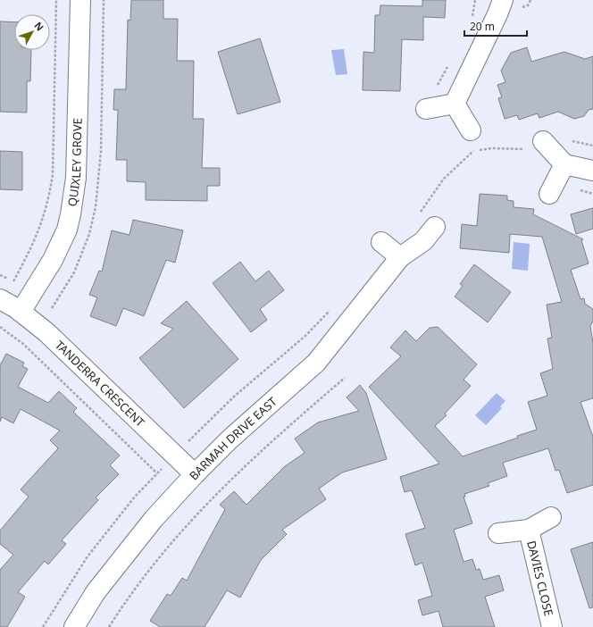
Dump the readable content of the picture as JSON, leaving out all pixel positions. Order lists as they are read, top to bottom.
{
  "streets": {
    "street": [
      "QUIXLEY GROVE",
      "TANDERRA CRESCENT",
      "BARMAH DRIVE EAST",
      "DAVIES CLOSE"
    ]
  },
  "crossings": [
    ["QUIXLEY GROVE", "TANDERRA CRESCENT"],
    ["TANDERRA CRESCENT", "BARMAH DRIVE EAST"]
  ],
  "scale_bar": "20 m",
  "north": "top right"
}
